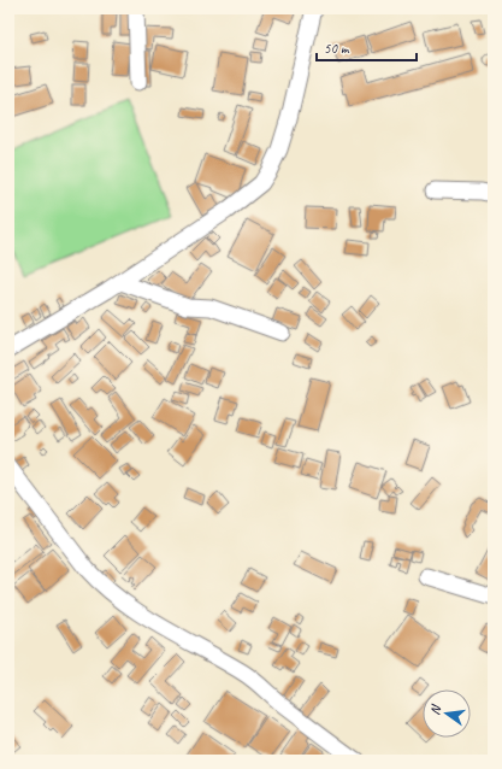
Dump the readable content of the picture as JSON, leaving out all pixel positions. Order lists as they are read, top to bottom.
{
  "scale_bar": "50 m",
  "north": "left"
}
